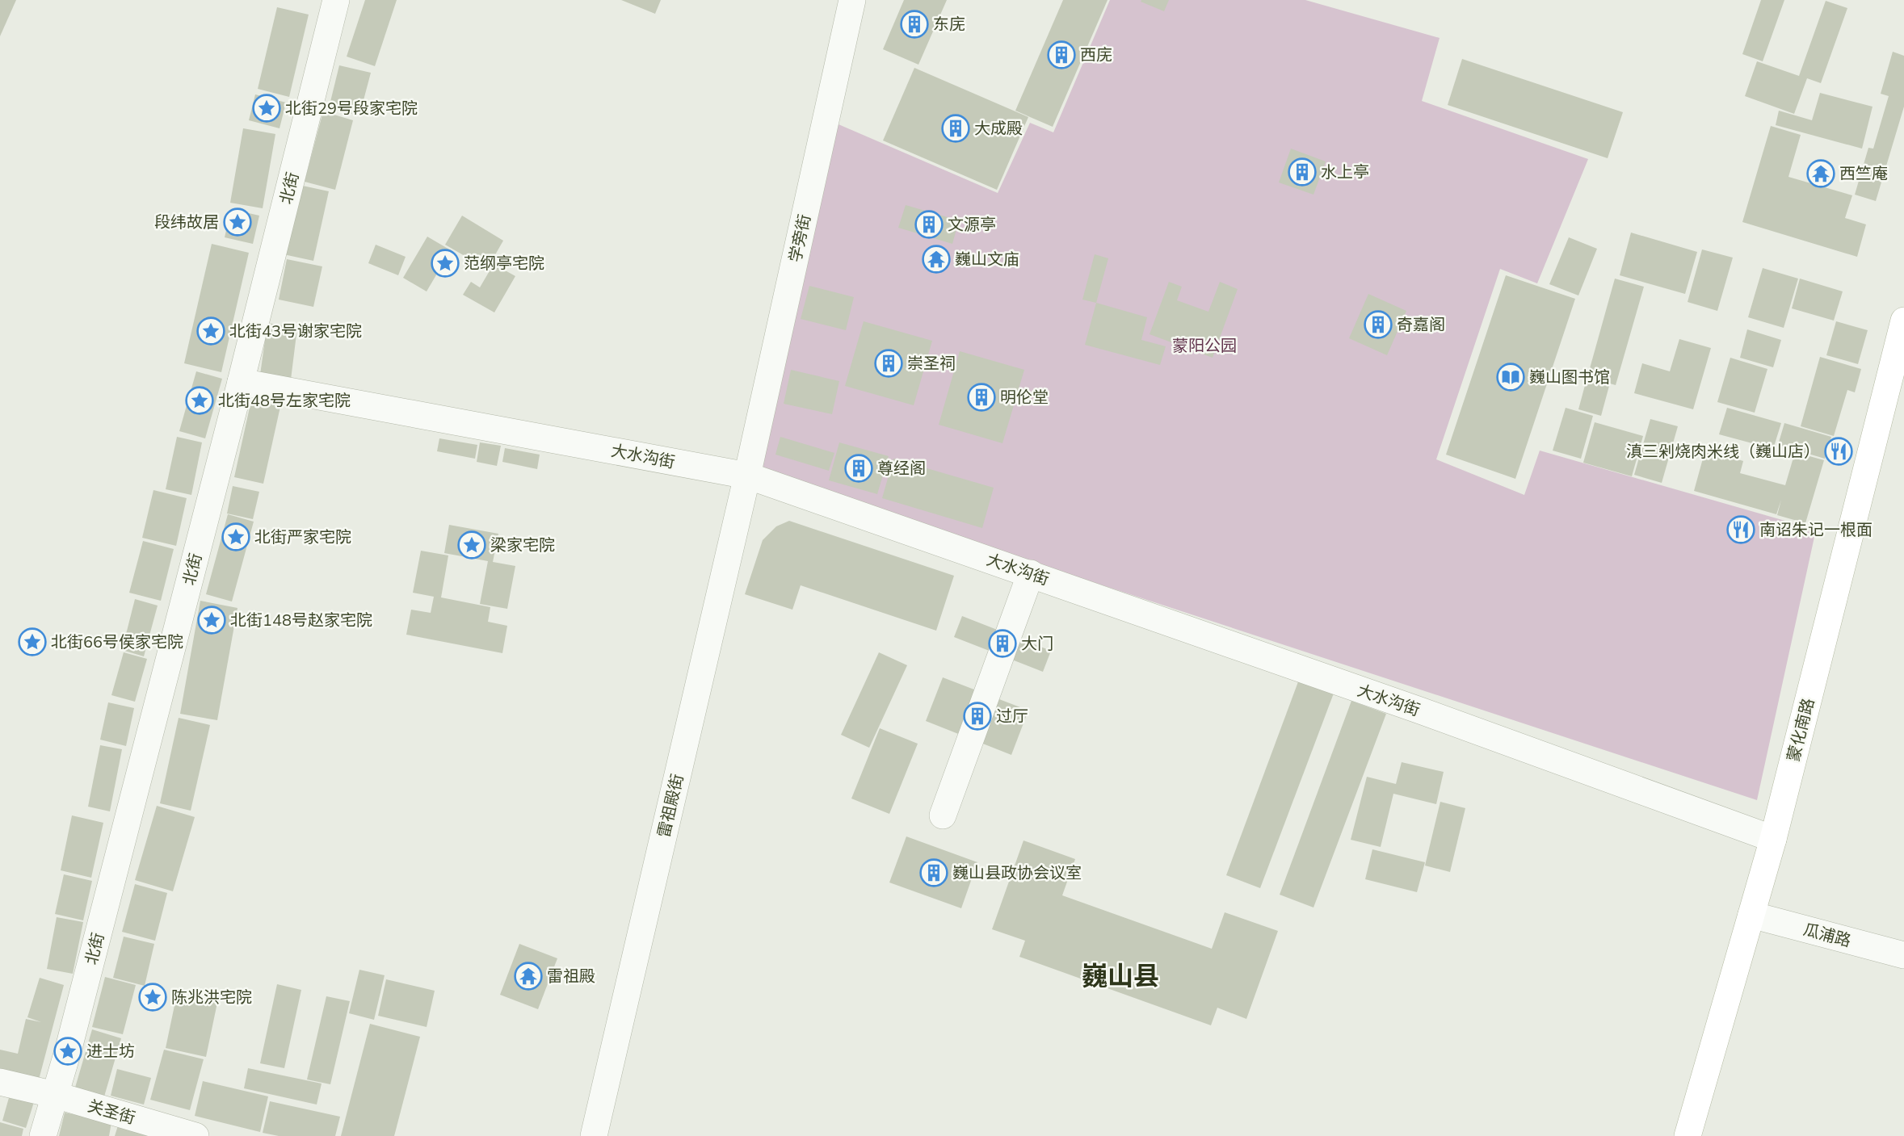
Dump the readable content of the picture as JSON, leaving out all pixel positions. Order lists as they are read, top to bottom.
{
  "streets": {
    "main road": ["蒙化南路"],
    "street": [
      "北街",
      "学旁街",
      "大水沟街",
      "雷祖殿街",
      "瓜浦路",
      "关圣街"
    ]
  },
  "crossings": [
    ["北街", "大水沟街"],
    ["北街", "关圣街"],
    ["学旁街", "大水沟街"],
    ["学旁街", "雷祖殿街"],
    ["大水沟街", "蒙化南路"],
    ["大水沟街", "雷祖殿街"],
    ["蒙化南路", "瓜浦路"]
  ],
  "districts": ["巍山县"],
  "parks": ["蒙阳公园"],
  "places": {
    "building": [
      "东庑",
      "西庑",
      "大成殿",
      "水上亭",
      "文源亭",
      "奇嘉阁",
      "崇圣祠",
      "明伦堂",
      "尊经阁",
      "大门",
      "过厅",
      "巍山县政协会议室"
    ],
    "place": [
      "北街29号段家宅院",
      "段纬故居",
      "范纲亭宅院",
      "北街43号谢家宅院",
      "北街48号左家宅院",
      "北街严家宅院",
      "梁家宅院",
      "北街148号赵家宅院",
      "北街66号侯家宅院",
      "陈兆洪宅院",
      "进士坊"
    ],
    "temple": ["西竺庵", "巍山文庙", "雷祖殿"],
    "library": ["巍山图书馆"],
    "restaurant": ["滇三剁烧肉米线（巍山店）", "南诏朱记一根面"]
  }
}
